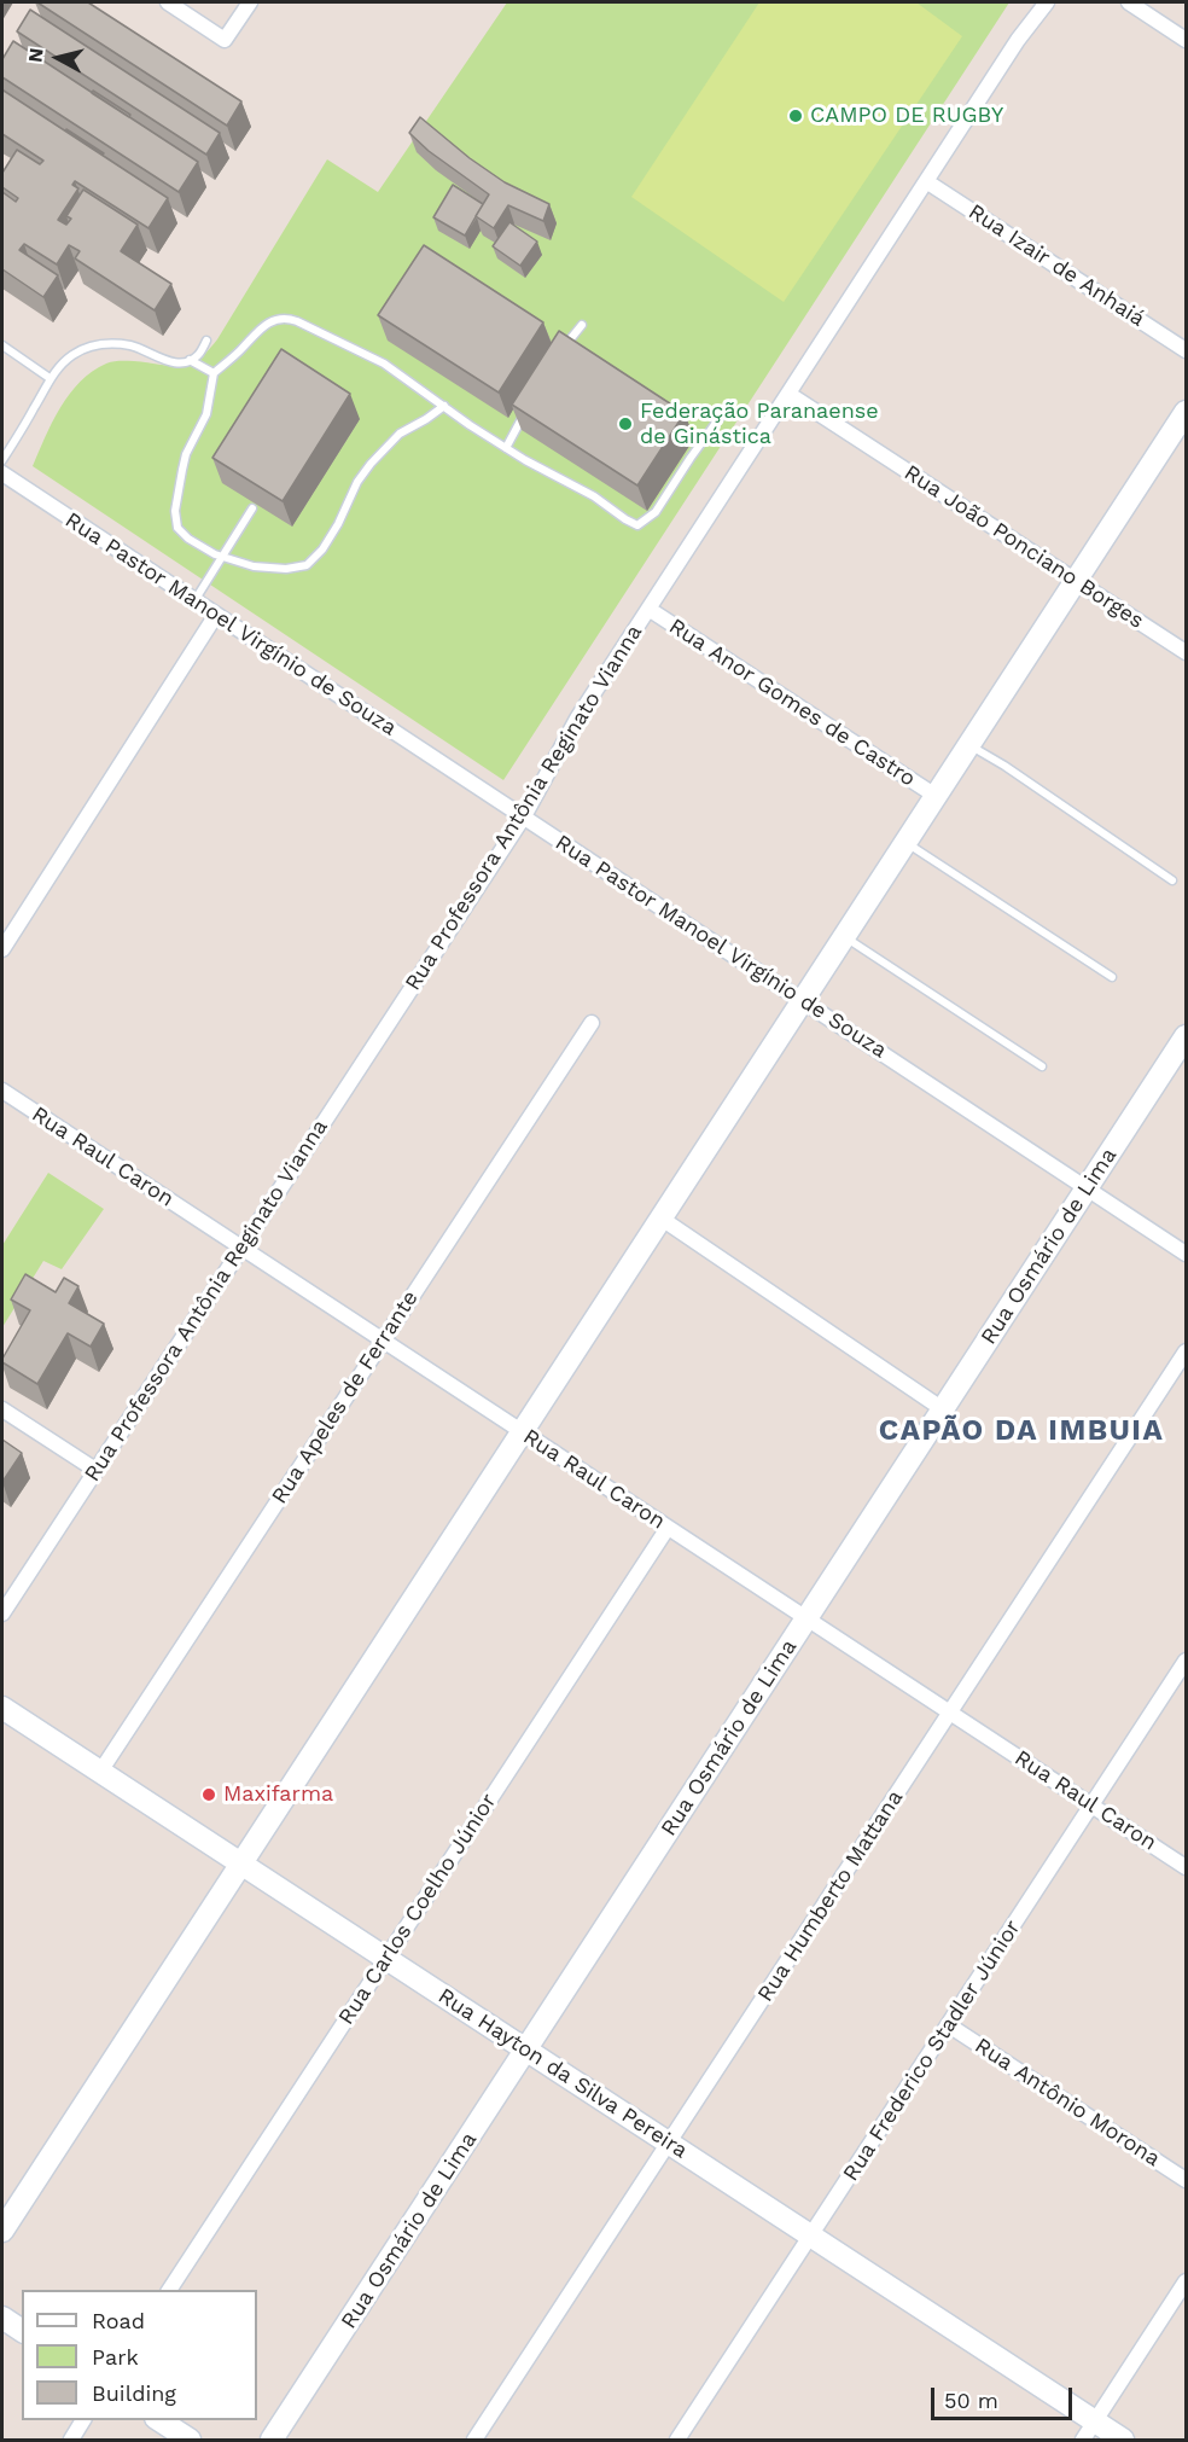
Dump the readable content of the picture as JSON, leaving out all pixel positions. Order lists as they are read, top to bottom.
{
  "streets": {
    "street": [
      "Rua Izair de Anhaiá",
      "Rua João Ponciano Borges",
      "Rua Pastor Manoel Virgínio de Souza",
      "Rua Anor Gomes de Castro",
      "Rua Professora Antônia Reginato Vianna",
      "Rua Raul Caron",
      "Rua Osmário de Lima",
      "Rua Apeles de Ferrante",
      "Rua Humberto Mattana",
      "Rua Carlos Coelho Júnior",
      "Rua Frederico Stadler Júnior",
      "Rua Hayton da Silva Pereira",
      "Rua Antônio Morona"
    ]
  },
  "crossings": [
    ["Rua Izair de Anhaiá", "Rua Professora Antônia Reginato Vianna"],
    ["Rua João Ponciano Borges", "Rua Professora Antônia Reginato Vianna"],
    ["Rua Pastor Manoel Virgínio de Souza", "Rua Professora Antônia Reginato Vianna"],
    ["Rua Pastor Manoel Virgínio de Souza", "Rua Osmário de Lima"],
    ["Rua Anor Gomes de Castro", "Rua Professora Antônia Reginato Vianna"],
    ["Rua Professora Antônia Reginato Vianna", "Rua Raul Caron"],
    ["Rua Raul Caron", "Rua Osmário de Lima"],
    ["Rua Raul Caron", "Rua Apeles de Ferrante"],
    ["Rua Raul Caron", "Rua Humberto Mattana"],
    ["Rua Raul Caron", "Rua Carlos Coelho Júnior"],
    ["Rua Raul Caron", "Rua Frederico Stadler Júnior"],
    ["Rua Osmário de Lima", "Rua Hayton da Silva Pereira"],
    ["Rua Apeles de Ferrante", "Rua Hayton da Silva Pereira"],
    ["Rua Humberto Mattana", "Rua Hayton da Silva Pereira"],
    ["Rua Carlos Coelho Júnior", "Rua Hayton da Silva Pereira"],
    ["Rua Frederico Stadler Júnior", "Rua Hayton da Silva Pereira"],
    ["Rua Frederico Stadler Júnior", "Rua Antônio Morona"]
  ],
  "districts": ["CAPÃO DA IMBUIA"],
  "places": ["CAMPO DE RUGBY", "Federação Paranaense de Ginástica", "Maxifarma"],
  "legend": ["Road", "Park", "Building"],
  "scale_bar": "50 m",
  "north": "left"
}
